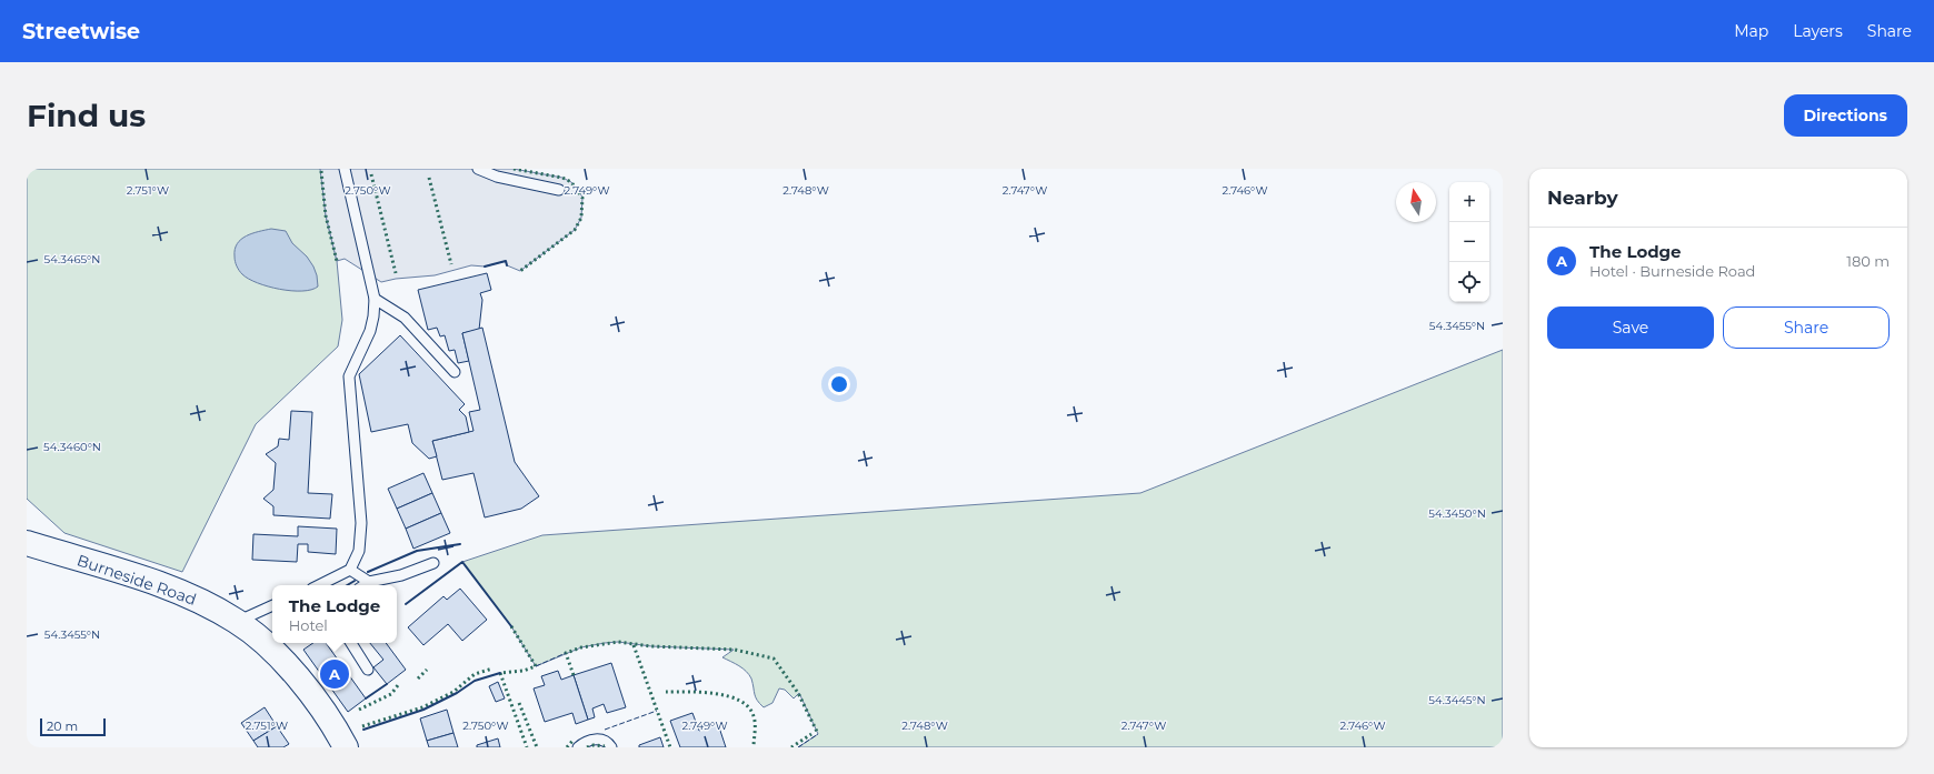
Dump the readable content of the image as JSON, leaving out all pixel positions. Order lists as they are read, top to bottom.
{
  "streets": {
    "street": ["Burneside Road"]
  },
  "scale_bar": "20 m",
  "north": "top",
  "page": {
    "header": "Streetwise",
    "nav": ["Map", "Layers", "Share"],
    "buttons": [
      "Directions",
      ["Save", "Share"]
    ],
    "title": "Find us",
    "heading": "Nearby",
    "map_buttons": ["+", "−"],
    "list": [
      {
        "mark": "A",
        "name": "The Lodge",
        "note": "Hotel · Burneside Road",
        "value": "180 m"
      }
    ],
    "popup": ["The Lodge", "Hotel"],
    "pins": "A",
    "scale": "20 m"
  },
  "coordinates": [
    "2.751°W",
    "2.750°W",
    "2.749°W",
    "2.748°W",
    "2.747°W",
    "2.746°W",
    "54.3465°N",
    "54.3455°N",
    "54.3460°N",
    "54.3450°N",
    "54.3445°N"
  ]
}
